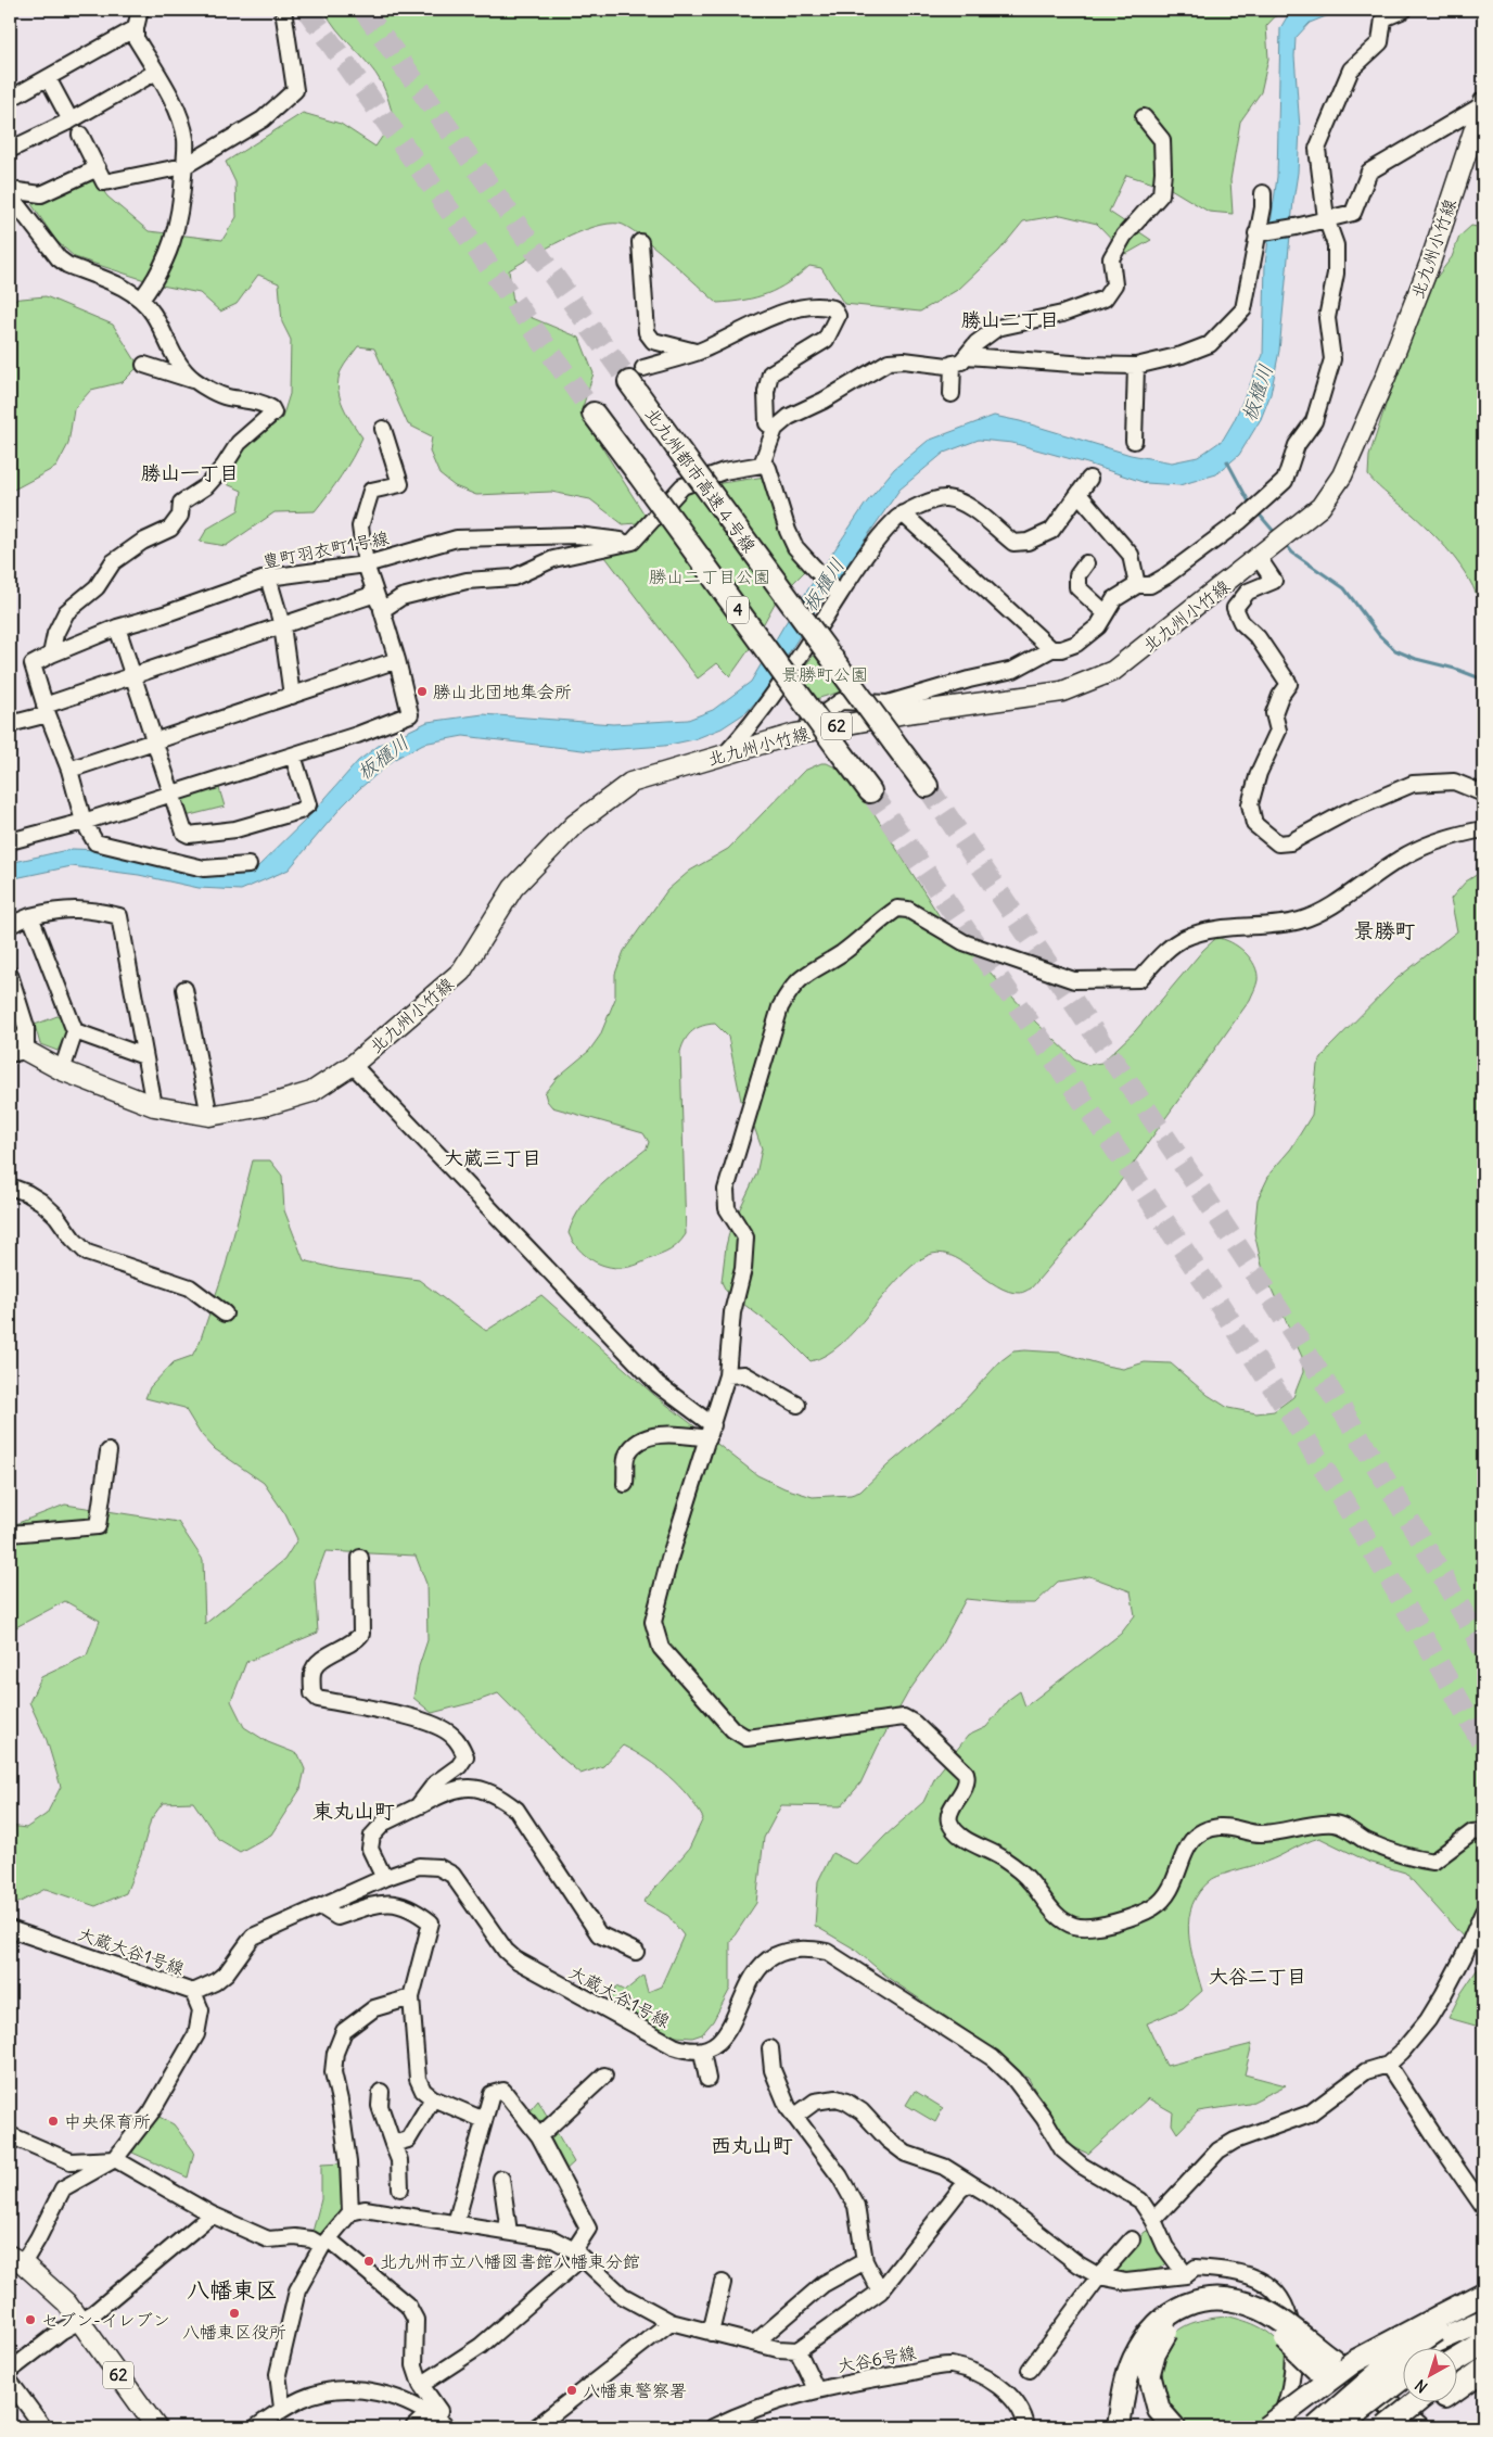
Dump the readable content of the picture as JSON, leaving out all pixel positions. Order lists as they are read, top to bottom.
{
  "streets": {
    "highway": ["北九州都市高速４号線", "4"],
    "main road": ["北九州小竹線", "62"],
    "street": ["豊町羽衣町1号線", "大蔵大谷1号線", "大谷6号線"]
  },
  "districts": [
    "勝山二丁目",
    "勝山一丁目",
    "景勝町",
    "大蔵三丁目",
    "東丸山町",
    "大谷二丁目",
    "西丸山町",
    "八幡東区"
  ],
  "water": ["板櫃川"],
  "parks": ["勝山二丁目公園", "景勝町公園"],
  "places": [
    "勝山北団地集会所",
    "中央保育所",
    "北九州市立八幡図書館八幡東分館",
    "八幡東区役所",
    "セブン-イレブン",
    "八幡東警察署"
  ],
  "north": "bottom left"
}
